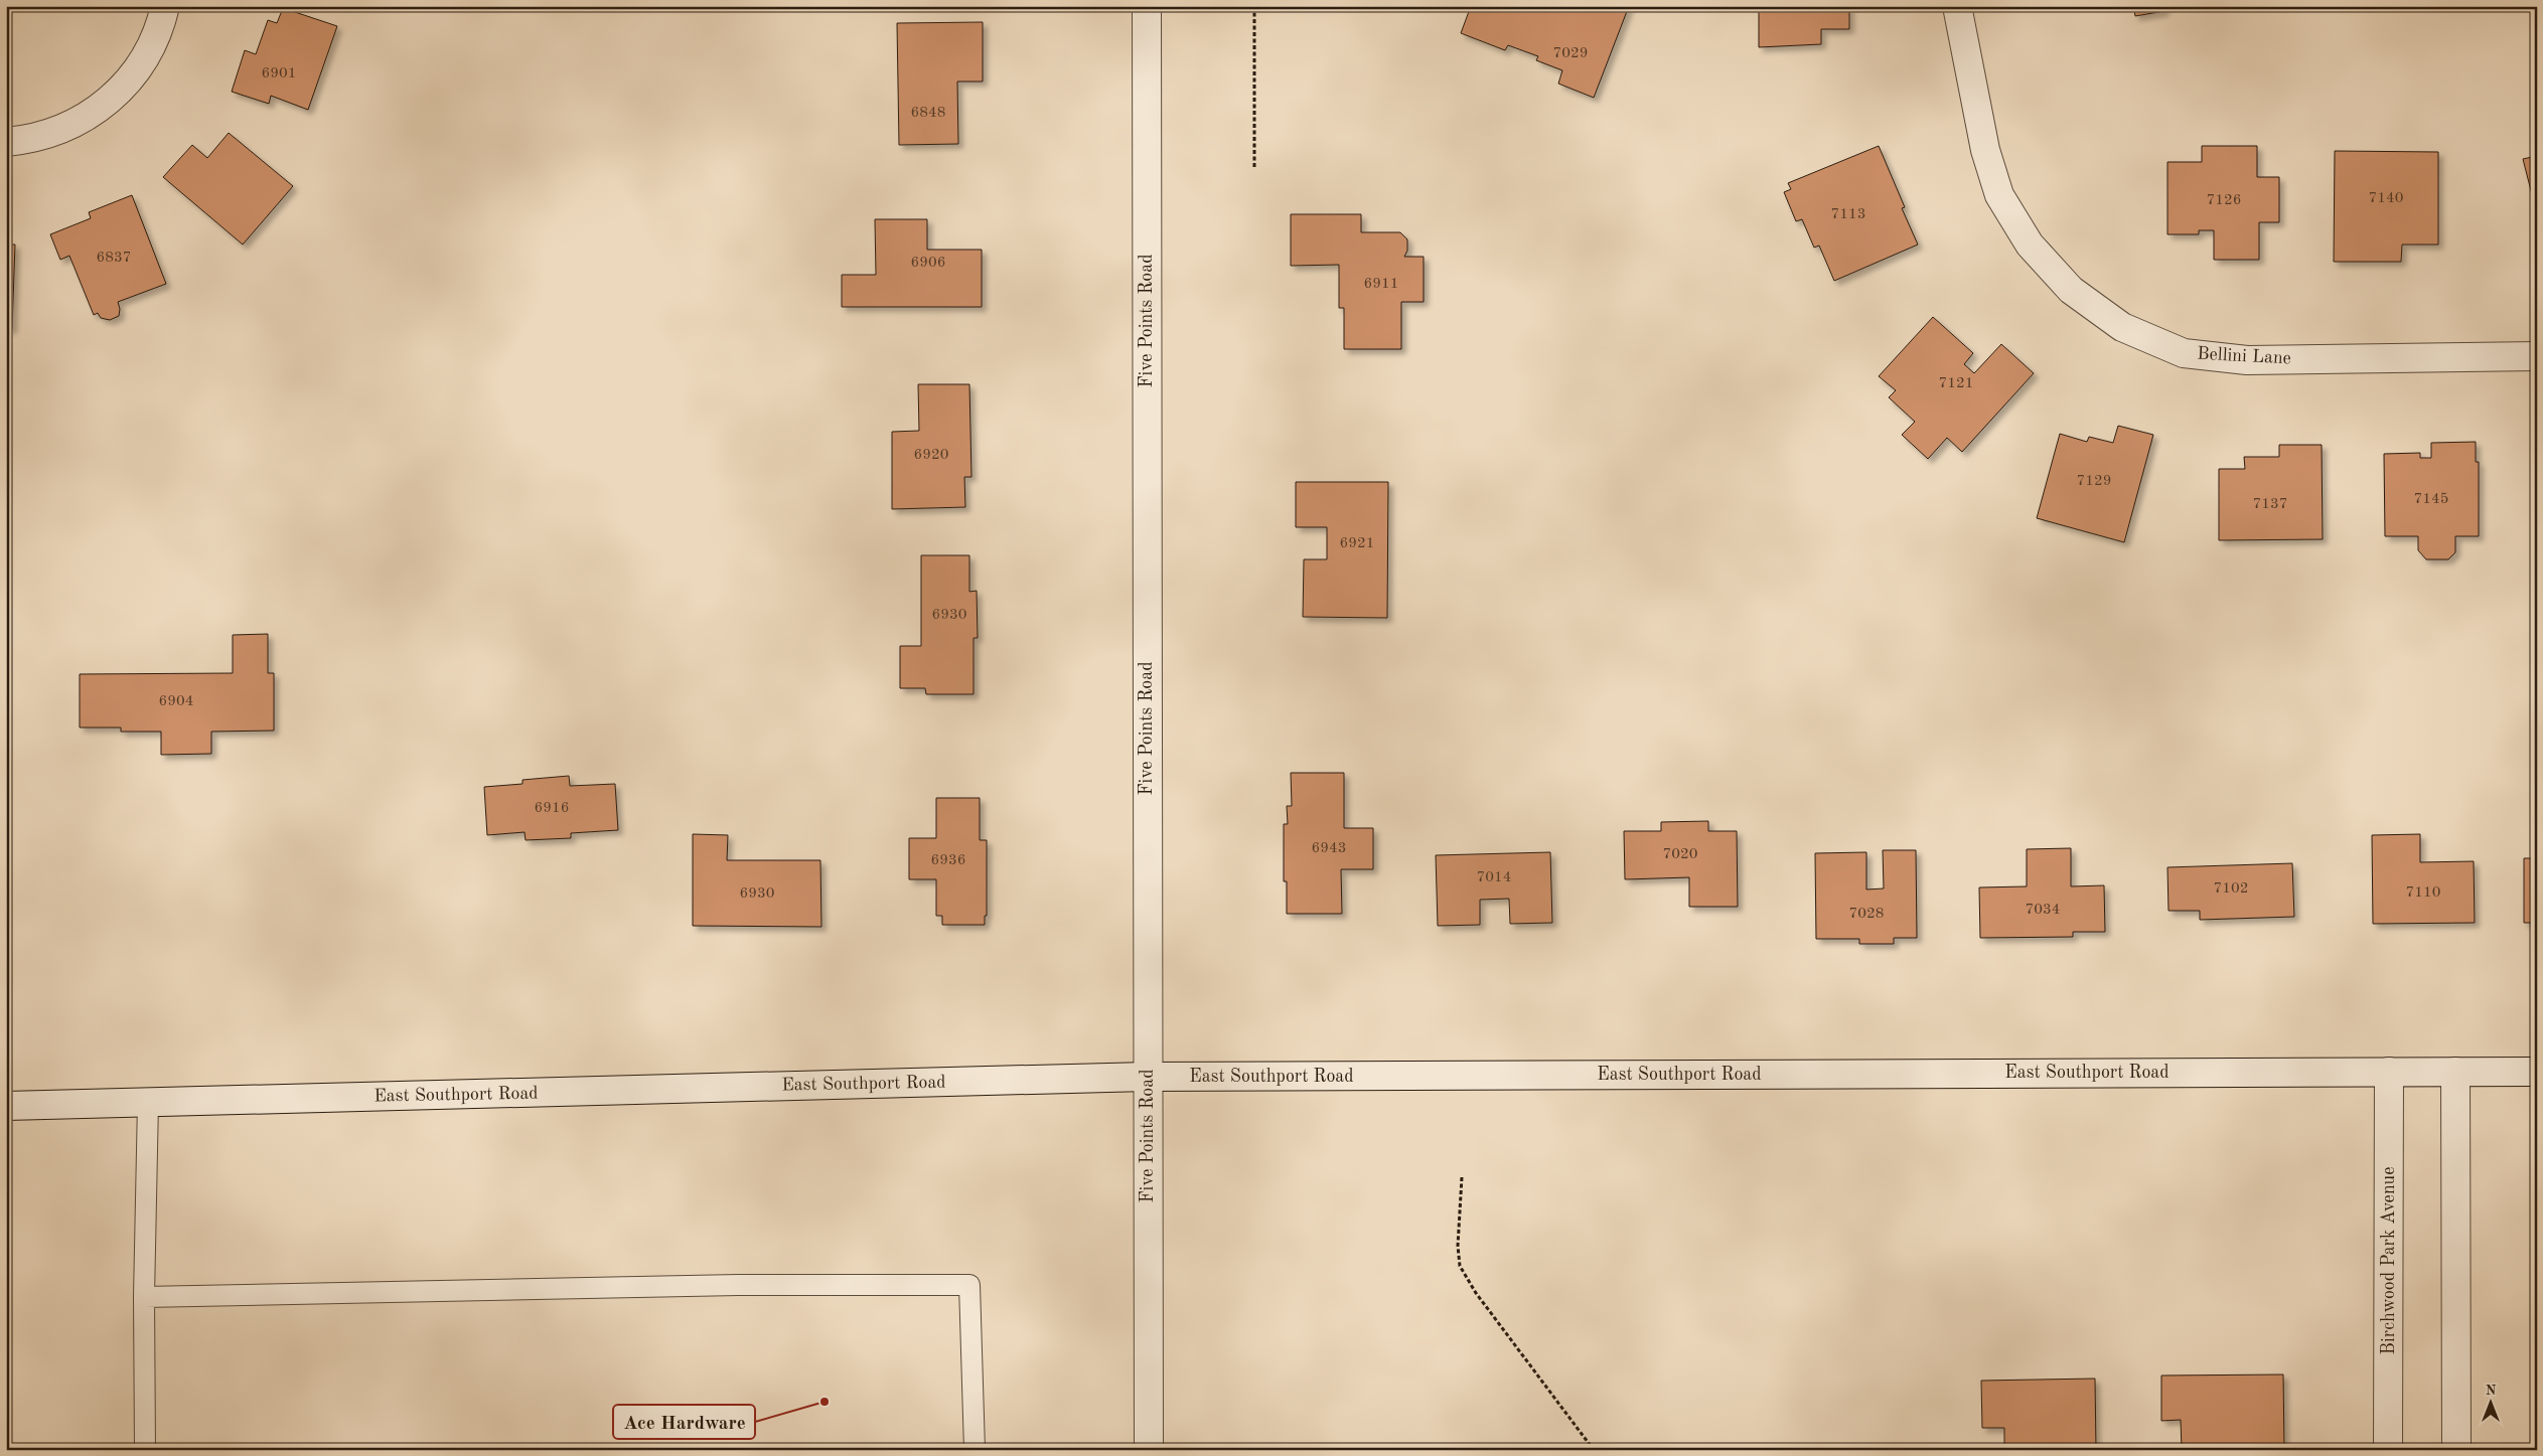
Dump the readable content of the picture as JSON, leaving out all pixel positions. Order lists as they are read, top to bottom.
{
  "streets": {
    "street": [
      "Five Points Road",
      "Bellini Lane",
      "East Southport Road",
      "Birchwood Park Avenue"
    ]
  },
  "crossings": [
    ["Five Points Road", "East Southport Road"],
    ["East Southport Road", "Birchwood Park Avenue"]
  ],
  "places": ["Ace Hardware"],
  "house_numbers": [
    "7029",
    "6901",
    "6848",
    "7140",
    "7126",
    "7113",
    "6837",
    "6906",
    "6911",
    "7121",
    "6920",
    "7129",
    "7145",
    "7137",
    "6921",
    "6930",
    "6904",
    "6916",
    "6943",
    "7020",
    "6936",
    "7014",
    "7102",
    "7110",
    "6930",
    "7034",
    "7028"
  ],
  "north": "top"
}
